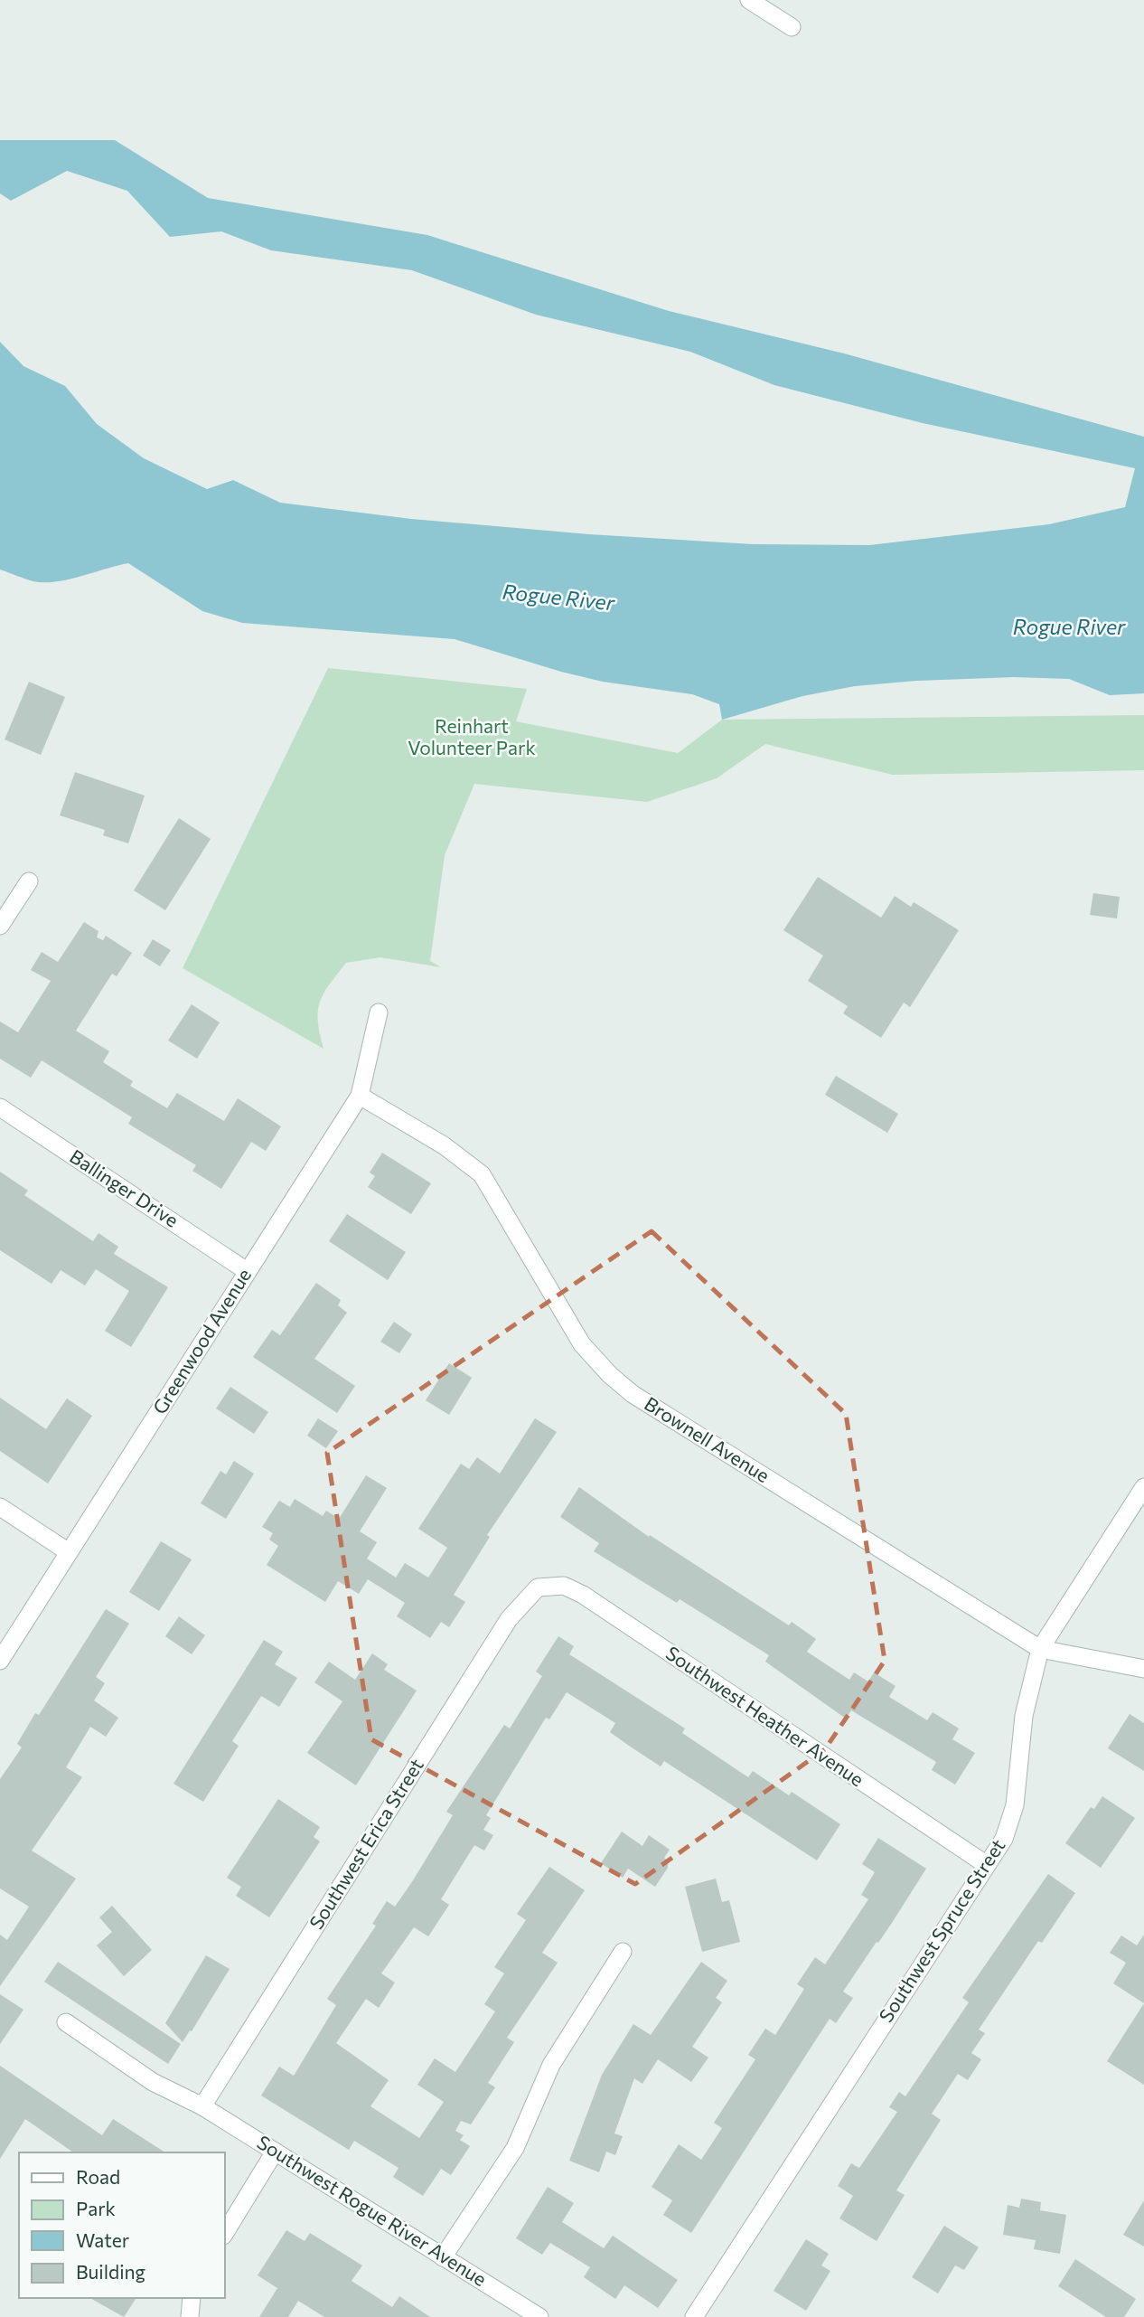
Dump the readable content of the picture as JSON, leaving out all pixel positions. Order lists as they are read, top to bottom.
{
  "streets": {
    "street": [
      "Ballinger Drive",
      "Greenwood Avenue",
      "Brownell Avenue",
      "Southwest Heather Avenue",
      "Southwest Erica Street",
      "Southwest Spruce Street",
      "Southwest Rogue River Avenue"
    ]
  },
  "crossings": [
    ["Ballinger Drive", "Greenwood Avenue"],
    ["Greenwood Avenue", "Brownell Avenue"],
    ["Brownell Avenue", "Southwest Spruce Street"],
    ["Southwest Heather Avenue", "Southwest Erica Street"],
    ["Southwest Heather Avenue", "Southwest Spruce Street"],
    ["Southwest Erica Street", "Southwest Rogue River Avenue"]
  ],
  "water": ["Rogue River"],
  "parks": ["Reinhart Volunteer Park"],
  "legend": [
    "Road",
    "Park",
    "Water",
    "Building"
  ]
}
